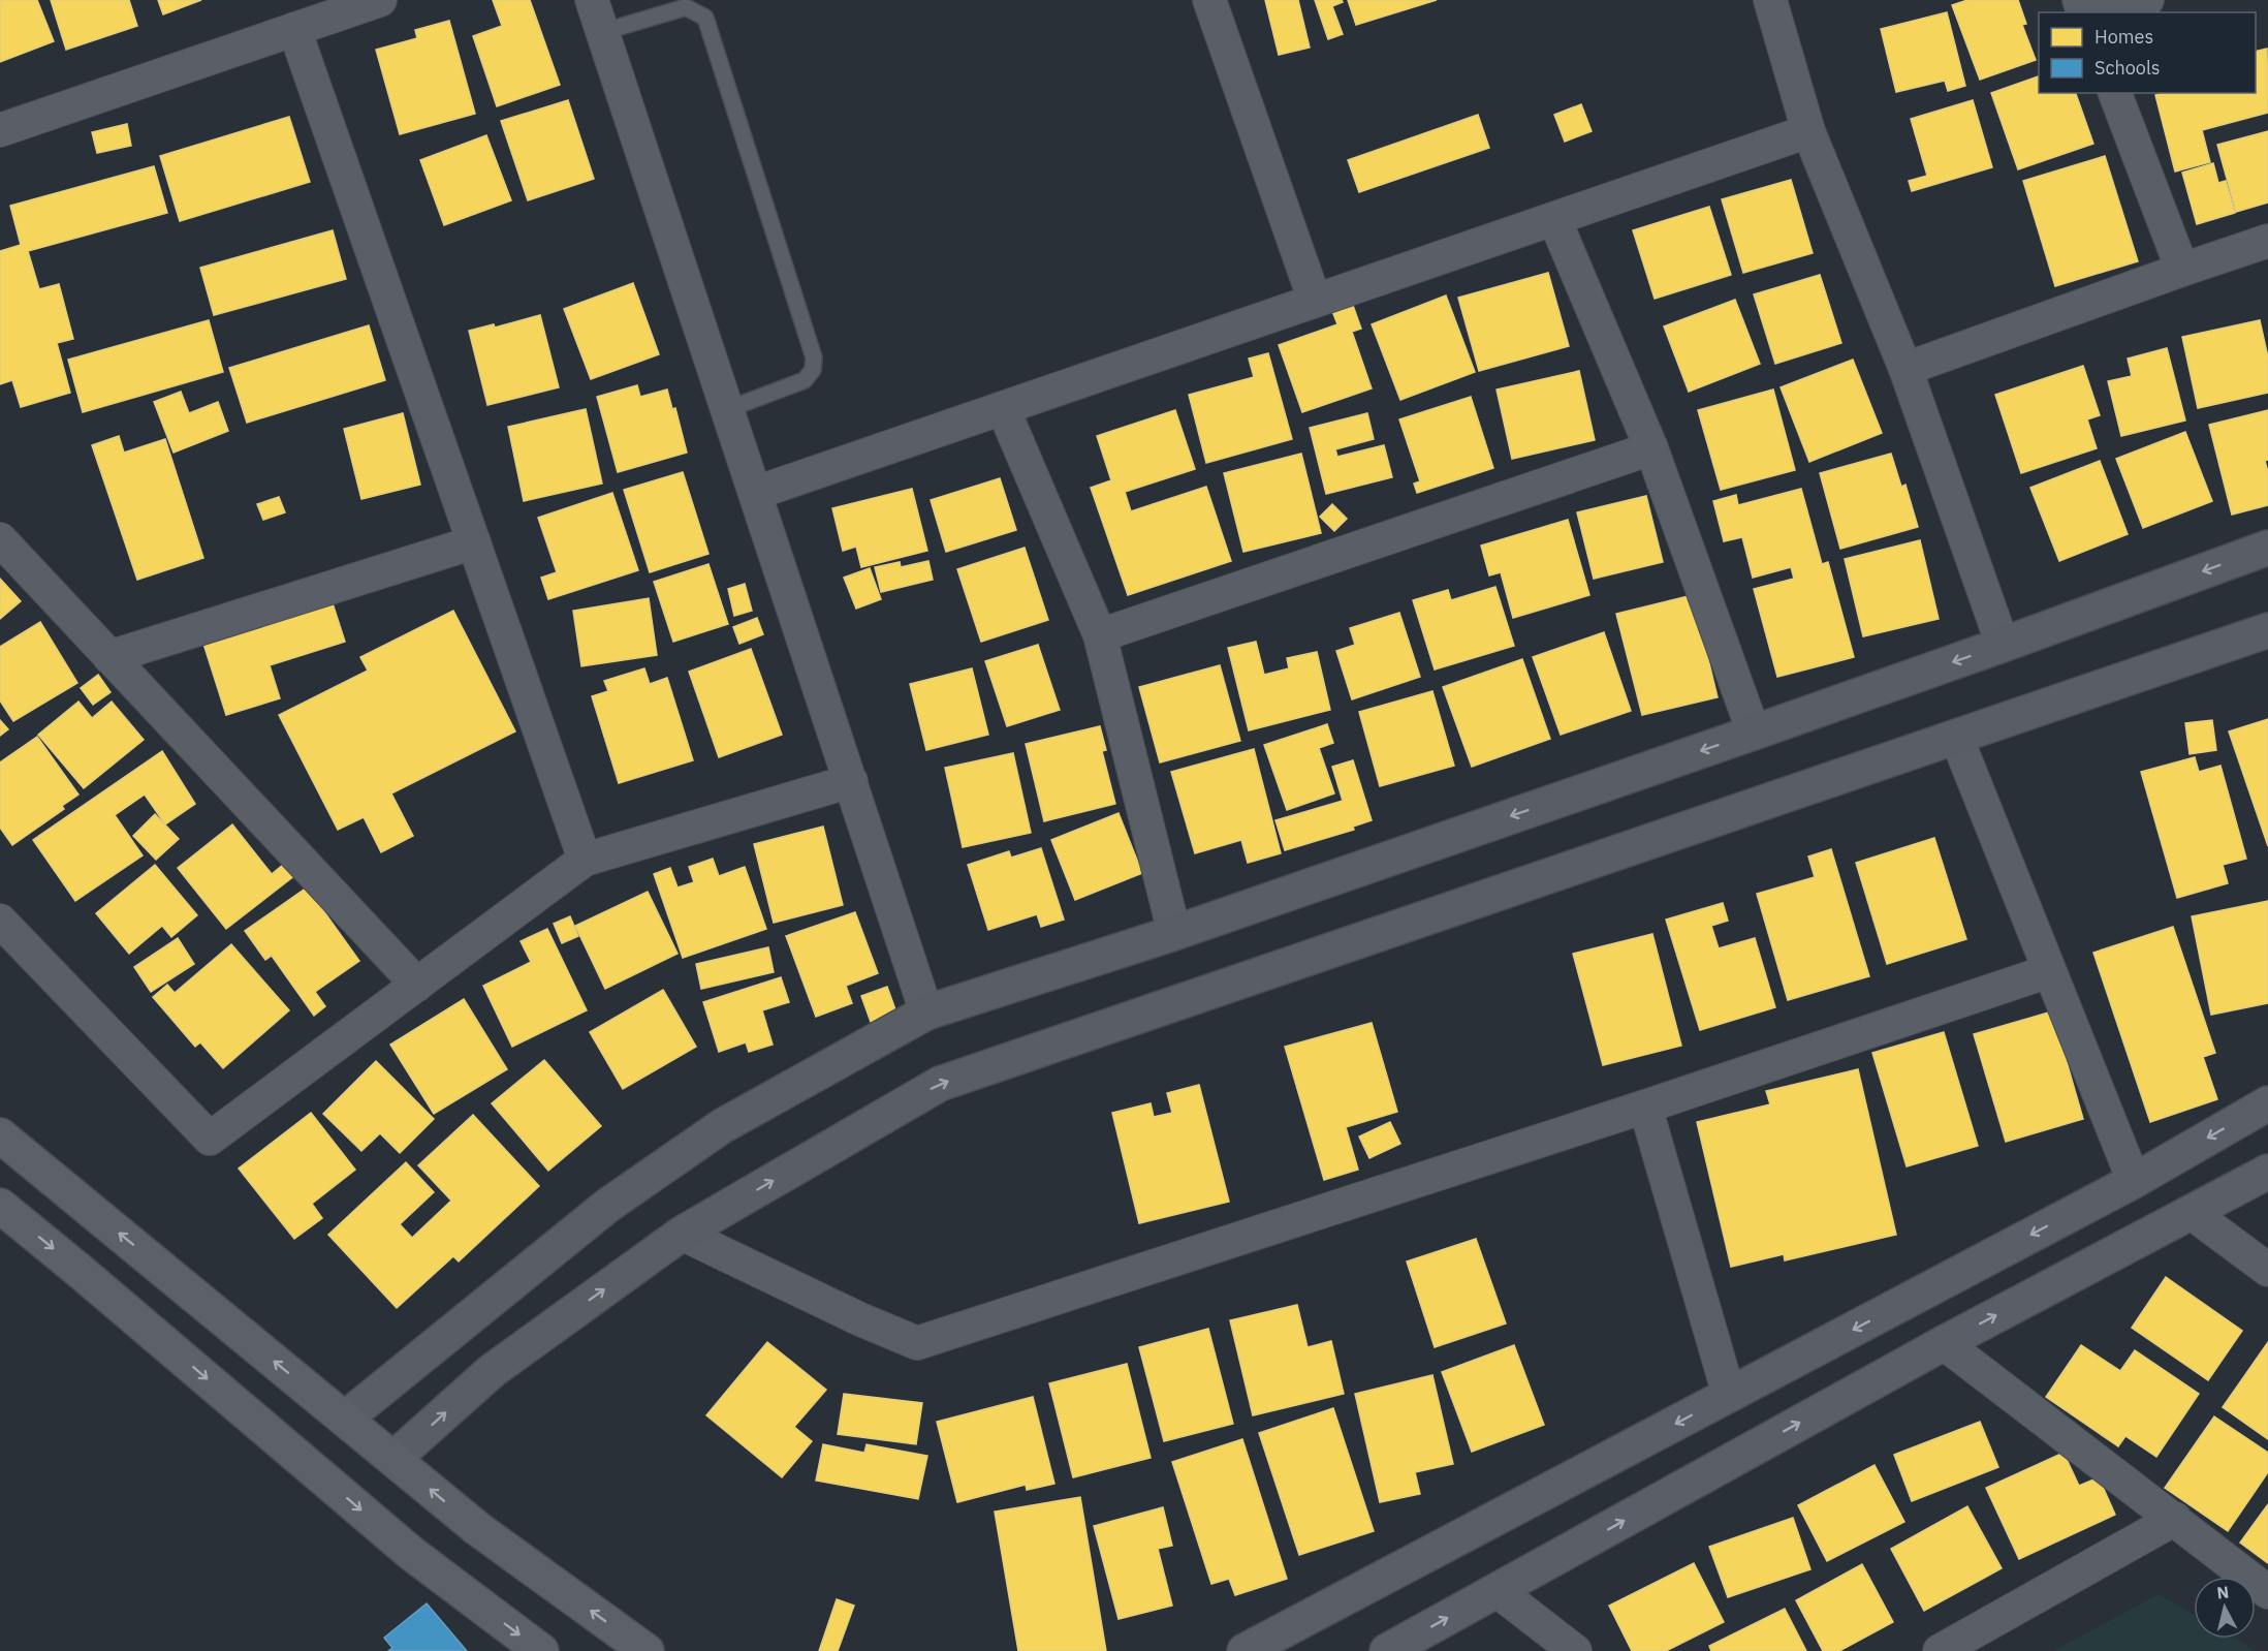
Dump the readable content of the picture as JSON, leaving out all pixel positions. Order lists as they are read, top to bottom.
{
  "legend": ["Homes", "Schools"],
  "north": "top"
}
